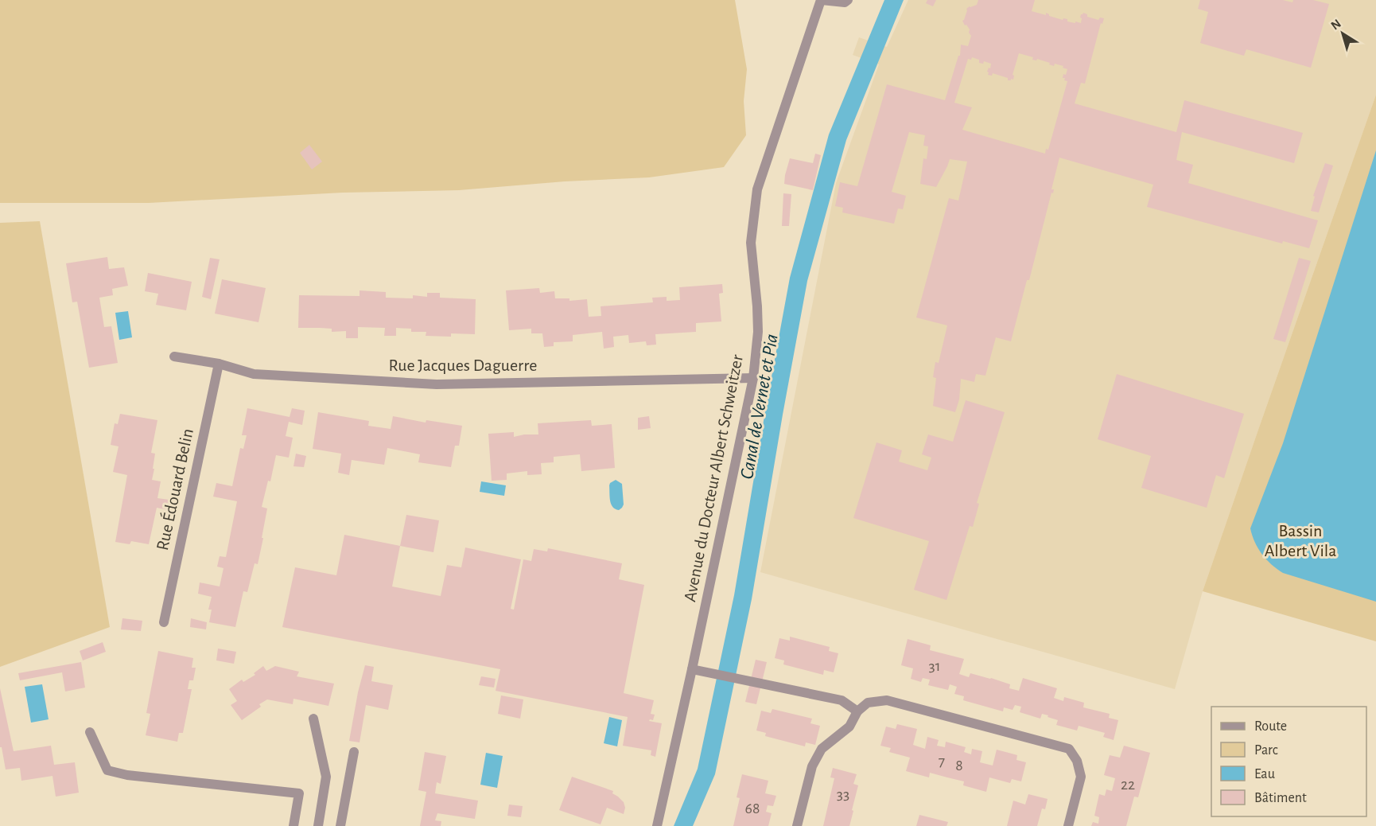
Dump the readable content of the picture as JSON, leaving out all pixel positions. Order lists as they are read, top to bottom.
{
  "streets": {
    "street": ["Rue Jacques Daguerre", "Avenue du Docteur Albert Schweitzer", "Rue Édouard Belin"]
  },
  "crossings": [
    ["Rue Jacques Daguerre", "Avenue du Docteur Albert Schweitzer"],
    ["Rue Jacques Daguerre", "Rue Édouard Belin"]
  ],
  "water": ["Canal de Vernet et Pia"],
  "parks": ["Bassin Albert Vila"],
  "house_numbers": [
    "31",
    "7",
    "8",
    "22",
    "33",
    "68"
  ],
  "legend": [
    "Route",
    "Parc",
    "Eau",
    "Bâtiment"
  ],
  "north": "top left"
}
